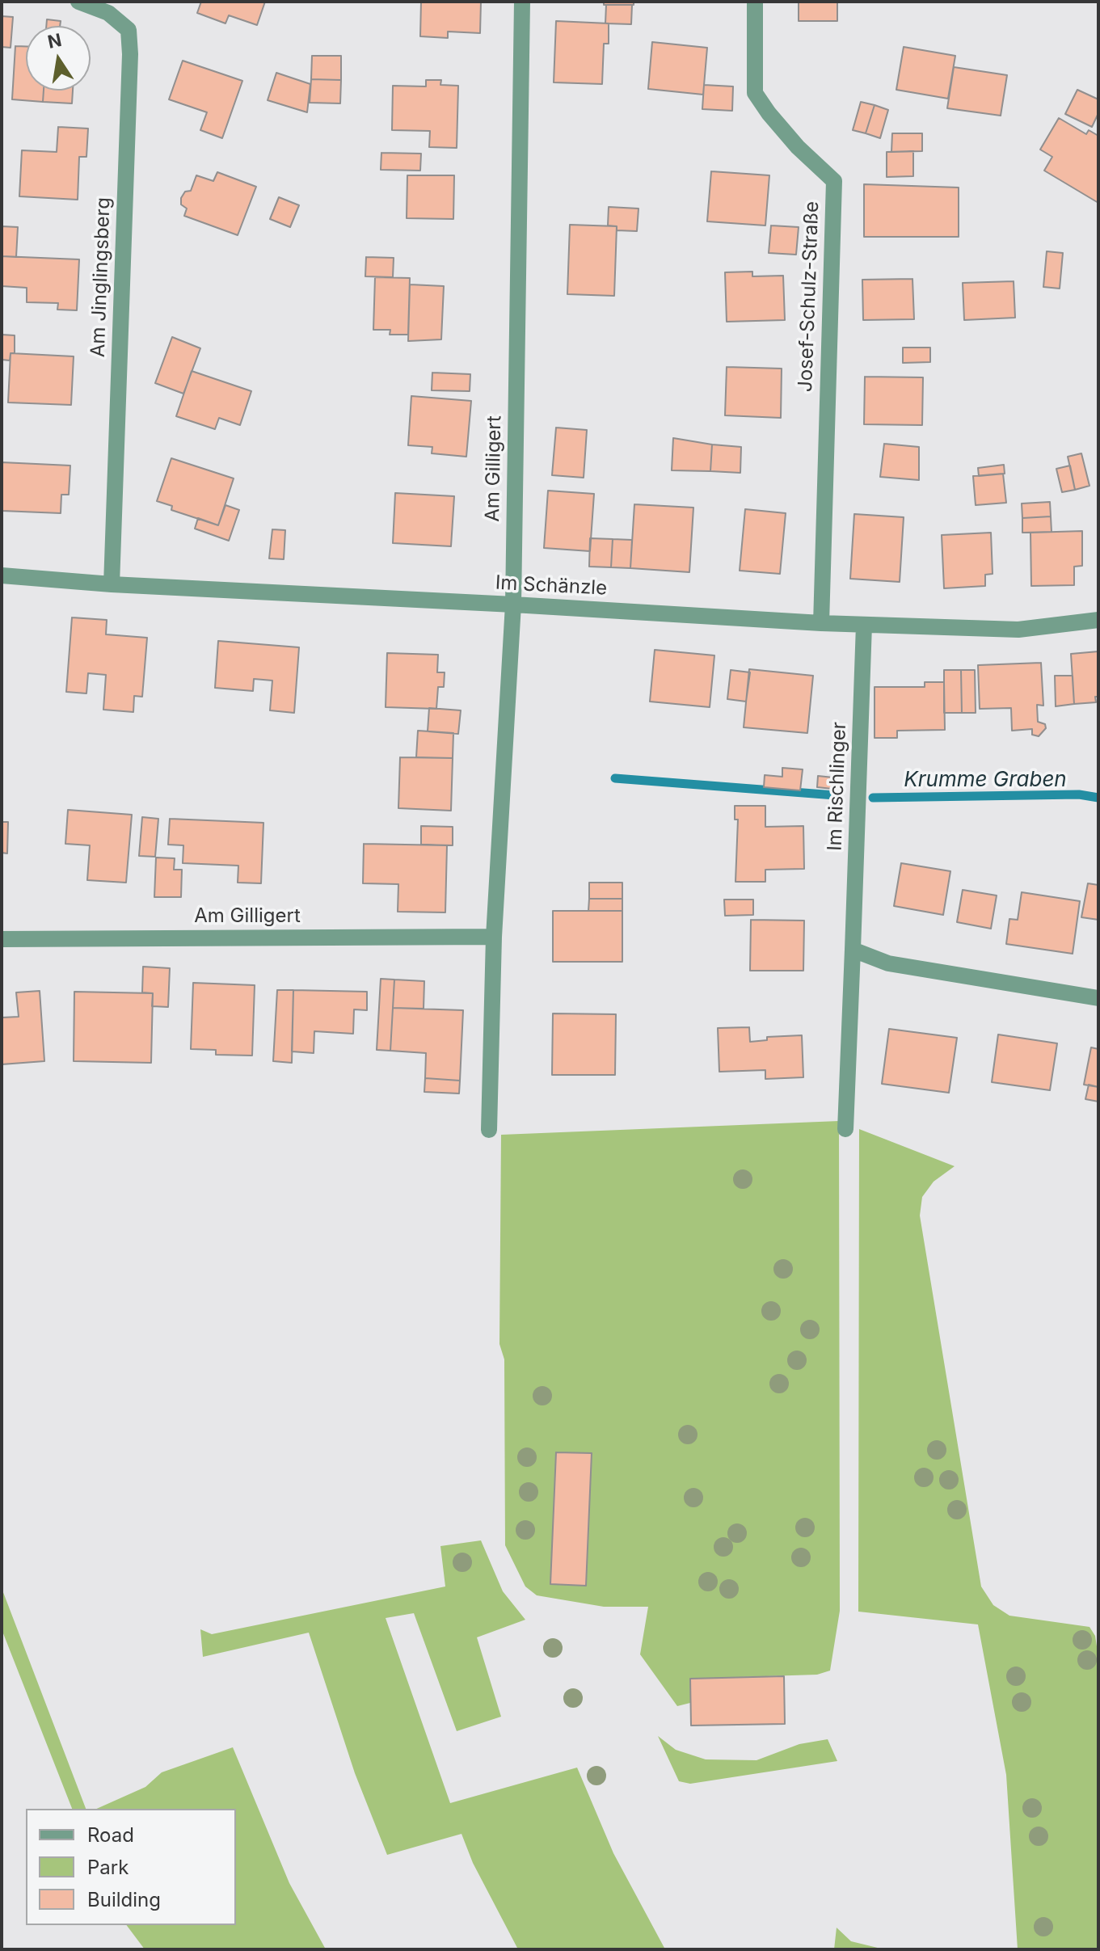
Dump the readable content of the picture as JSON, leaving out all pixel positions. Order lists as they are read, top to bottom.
{
  "streets": {
    "street": [
      "Am Jinglingsberg",
      "Josef-Schulz-Straße",
      "Am Gilligert",
      "Im Schänzle",
      "Im Rischlinger"
    ]
  },
  "crossings": [
    ["Am Jinglingsberg", "Im Schänzle"],
    ["Josef-Schulz-Straße", "Im Schänzle"],
    ["Am Gilligert", "Im Schänzle"],
    ["Im Schänzle", "Im Rischlinger"]
  ],
  "water": ["Krumme Graben"],
  "legend": ["Road", "Park", "Building"],
  "north": "top"
}
